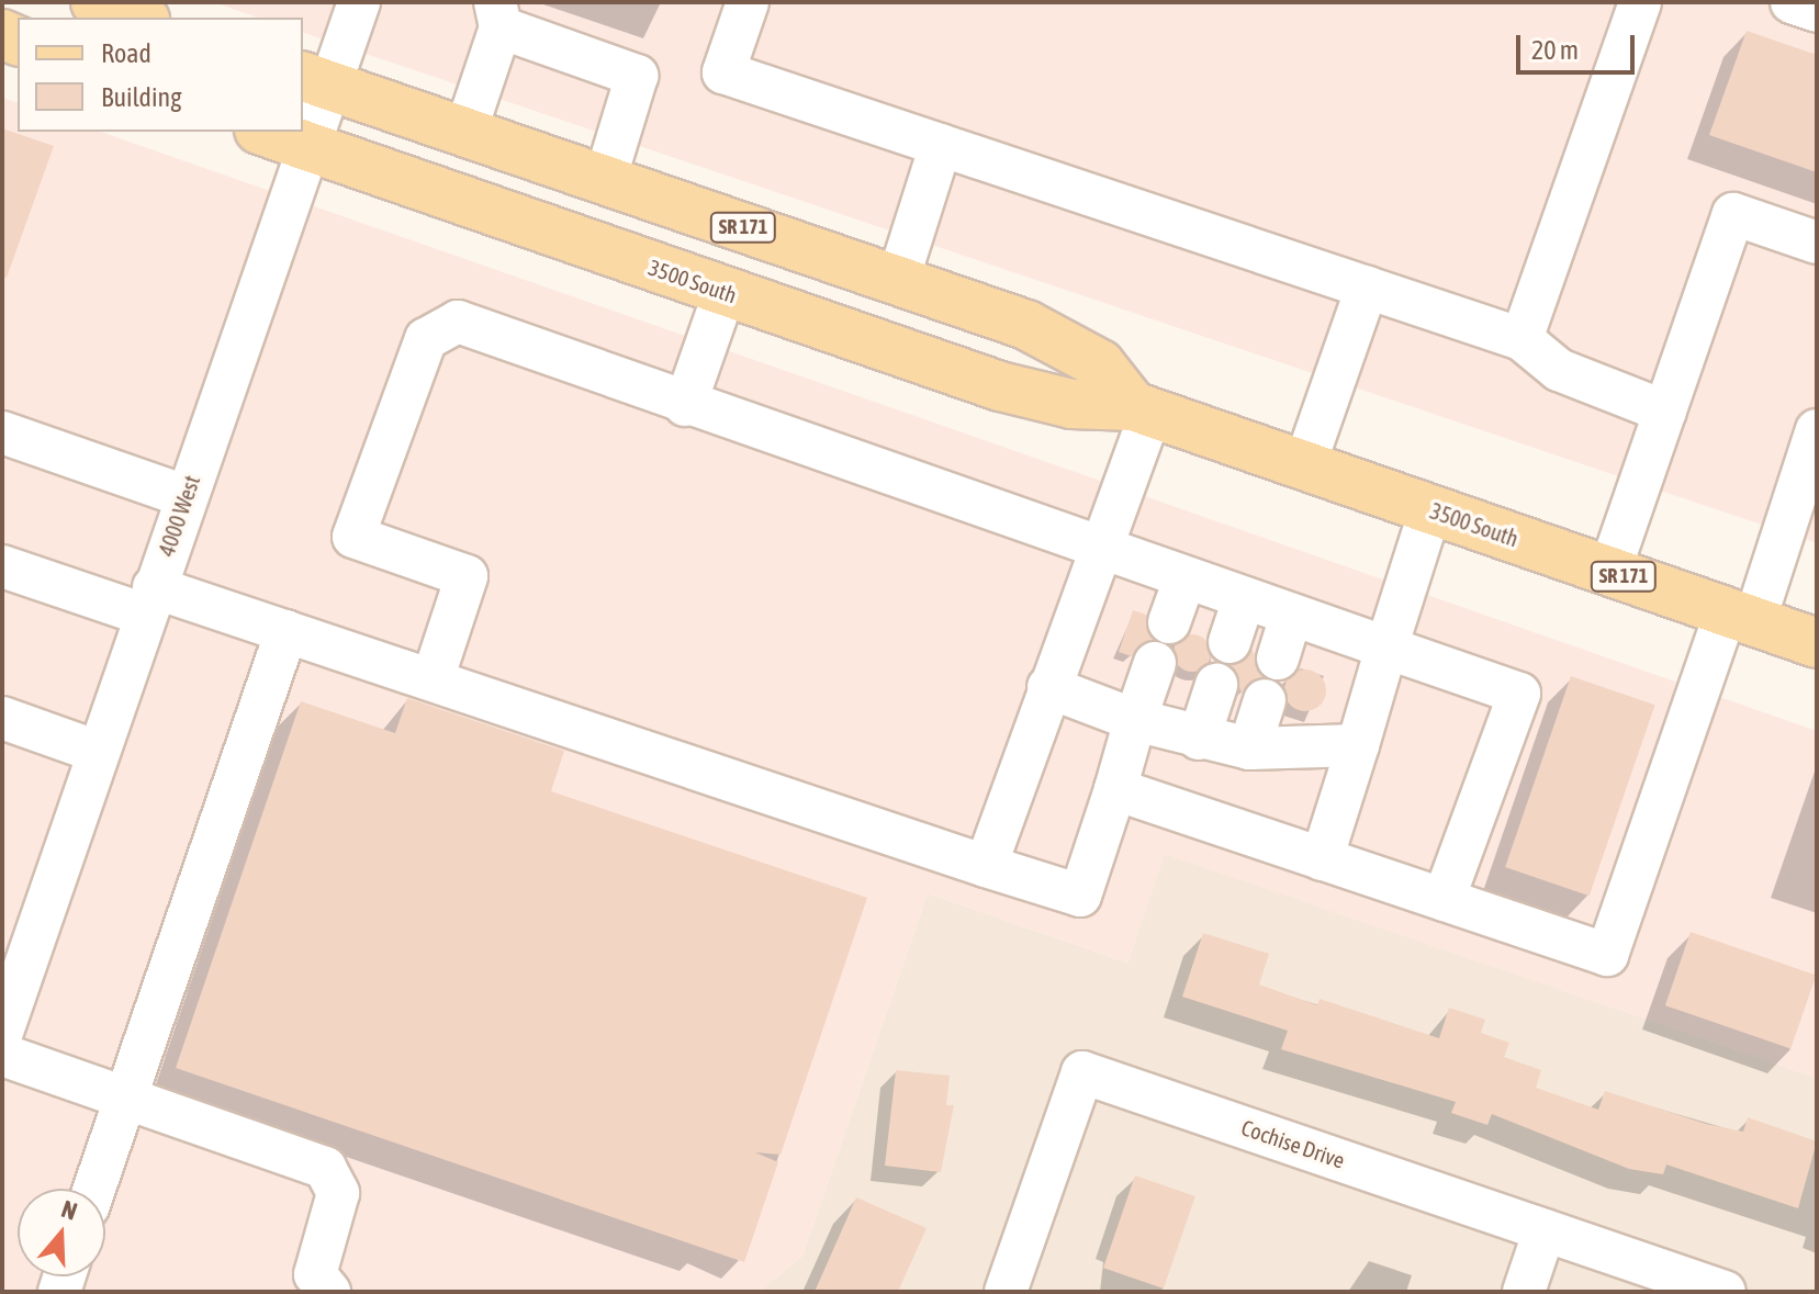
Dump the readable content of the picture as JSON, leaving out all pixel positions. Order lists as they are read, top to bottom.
{
  "streets": {
    "main road": ["SR 171", "3500 South"],
    "street": ["4000 West", "Cochise Drive"]
  },
  "crossings": [
    ["SR 171", "3500 South"],
    ["SR 171", "4000 West"],
    ["3500 South", "4000 West"]
  ],
  "legend": ["Road", "Building"],
  "scale_bar": "20 m",
  "north": "top"
}
